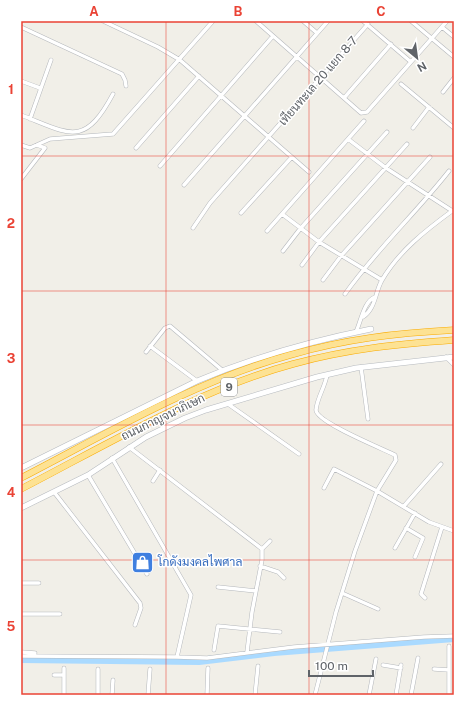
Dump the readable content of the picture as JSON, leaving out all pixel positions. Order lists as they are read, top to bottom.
{
  "streets": {
    "highway": ["9", "ถนนกาญจนาภิเษก"],
    "street": ["เทียนทะเล 20 แยก 8-7"]
  },
  "places": {
    "shop": ["โกดังมงคลไพศาล"]
  },
  "scale_bar": "100 m",
  "north": "bottom right",
  "grid": {
    "columns": ["A", "B", "C"],
    "rows": [
      "1",
      "2",
      "3",
      "4",
      "5"
    ]
  }
}
